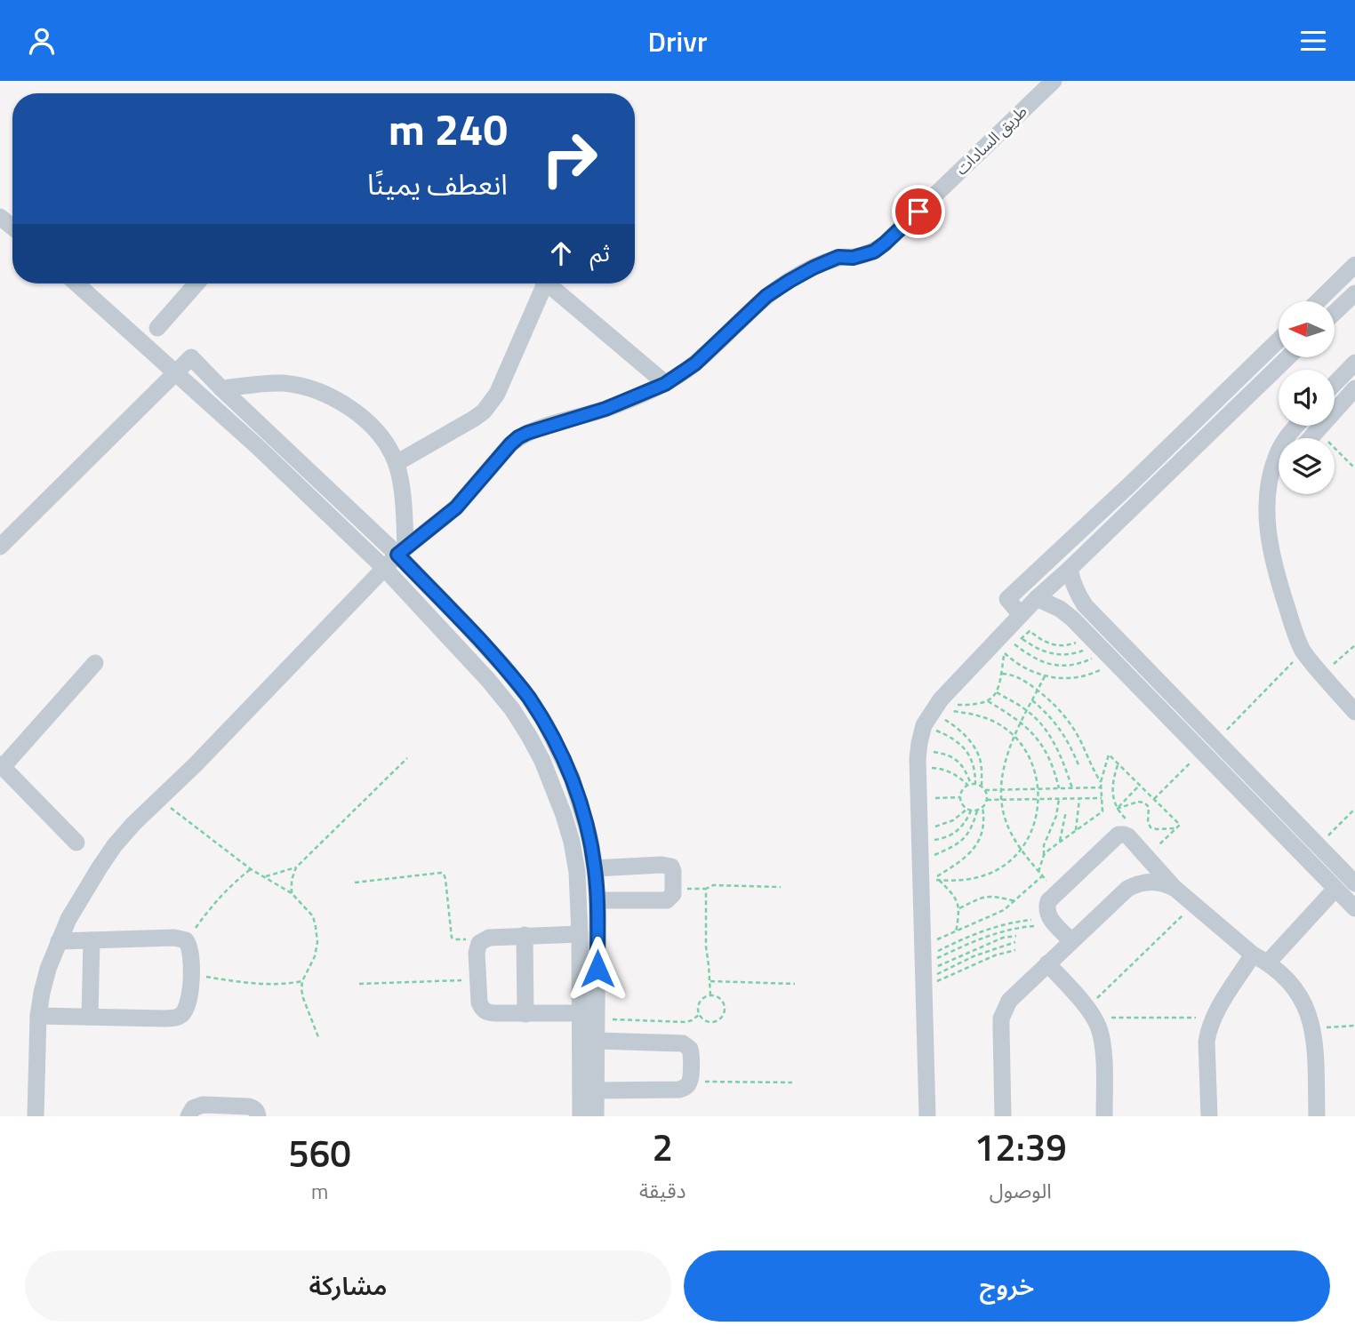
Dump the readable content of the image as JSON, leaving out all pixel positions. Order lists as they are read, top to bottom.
{
  "streets": {
    "street": ["طريق السادات"]
  },
  "north": "left",
  "page": {
    "header": "Drivr",
    "turn": ["240 m", "انعطف يمينًا"],
    "then": "ثم",
    "eta": [
      "12:39",
      "الوصول",
      "2",
      "دقيقة",
      "560",
      "m"
    ],
    "buttons": ["خروج", "مشاركة"]
  }
}
